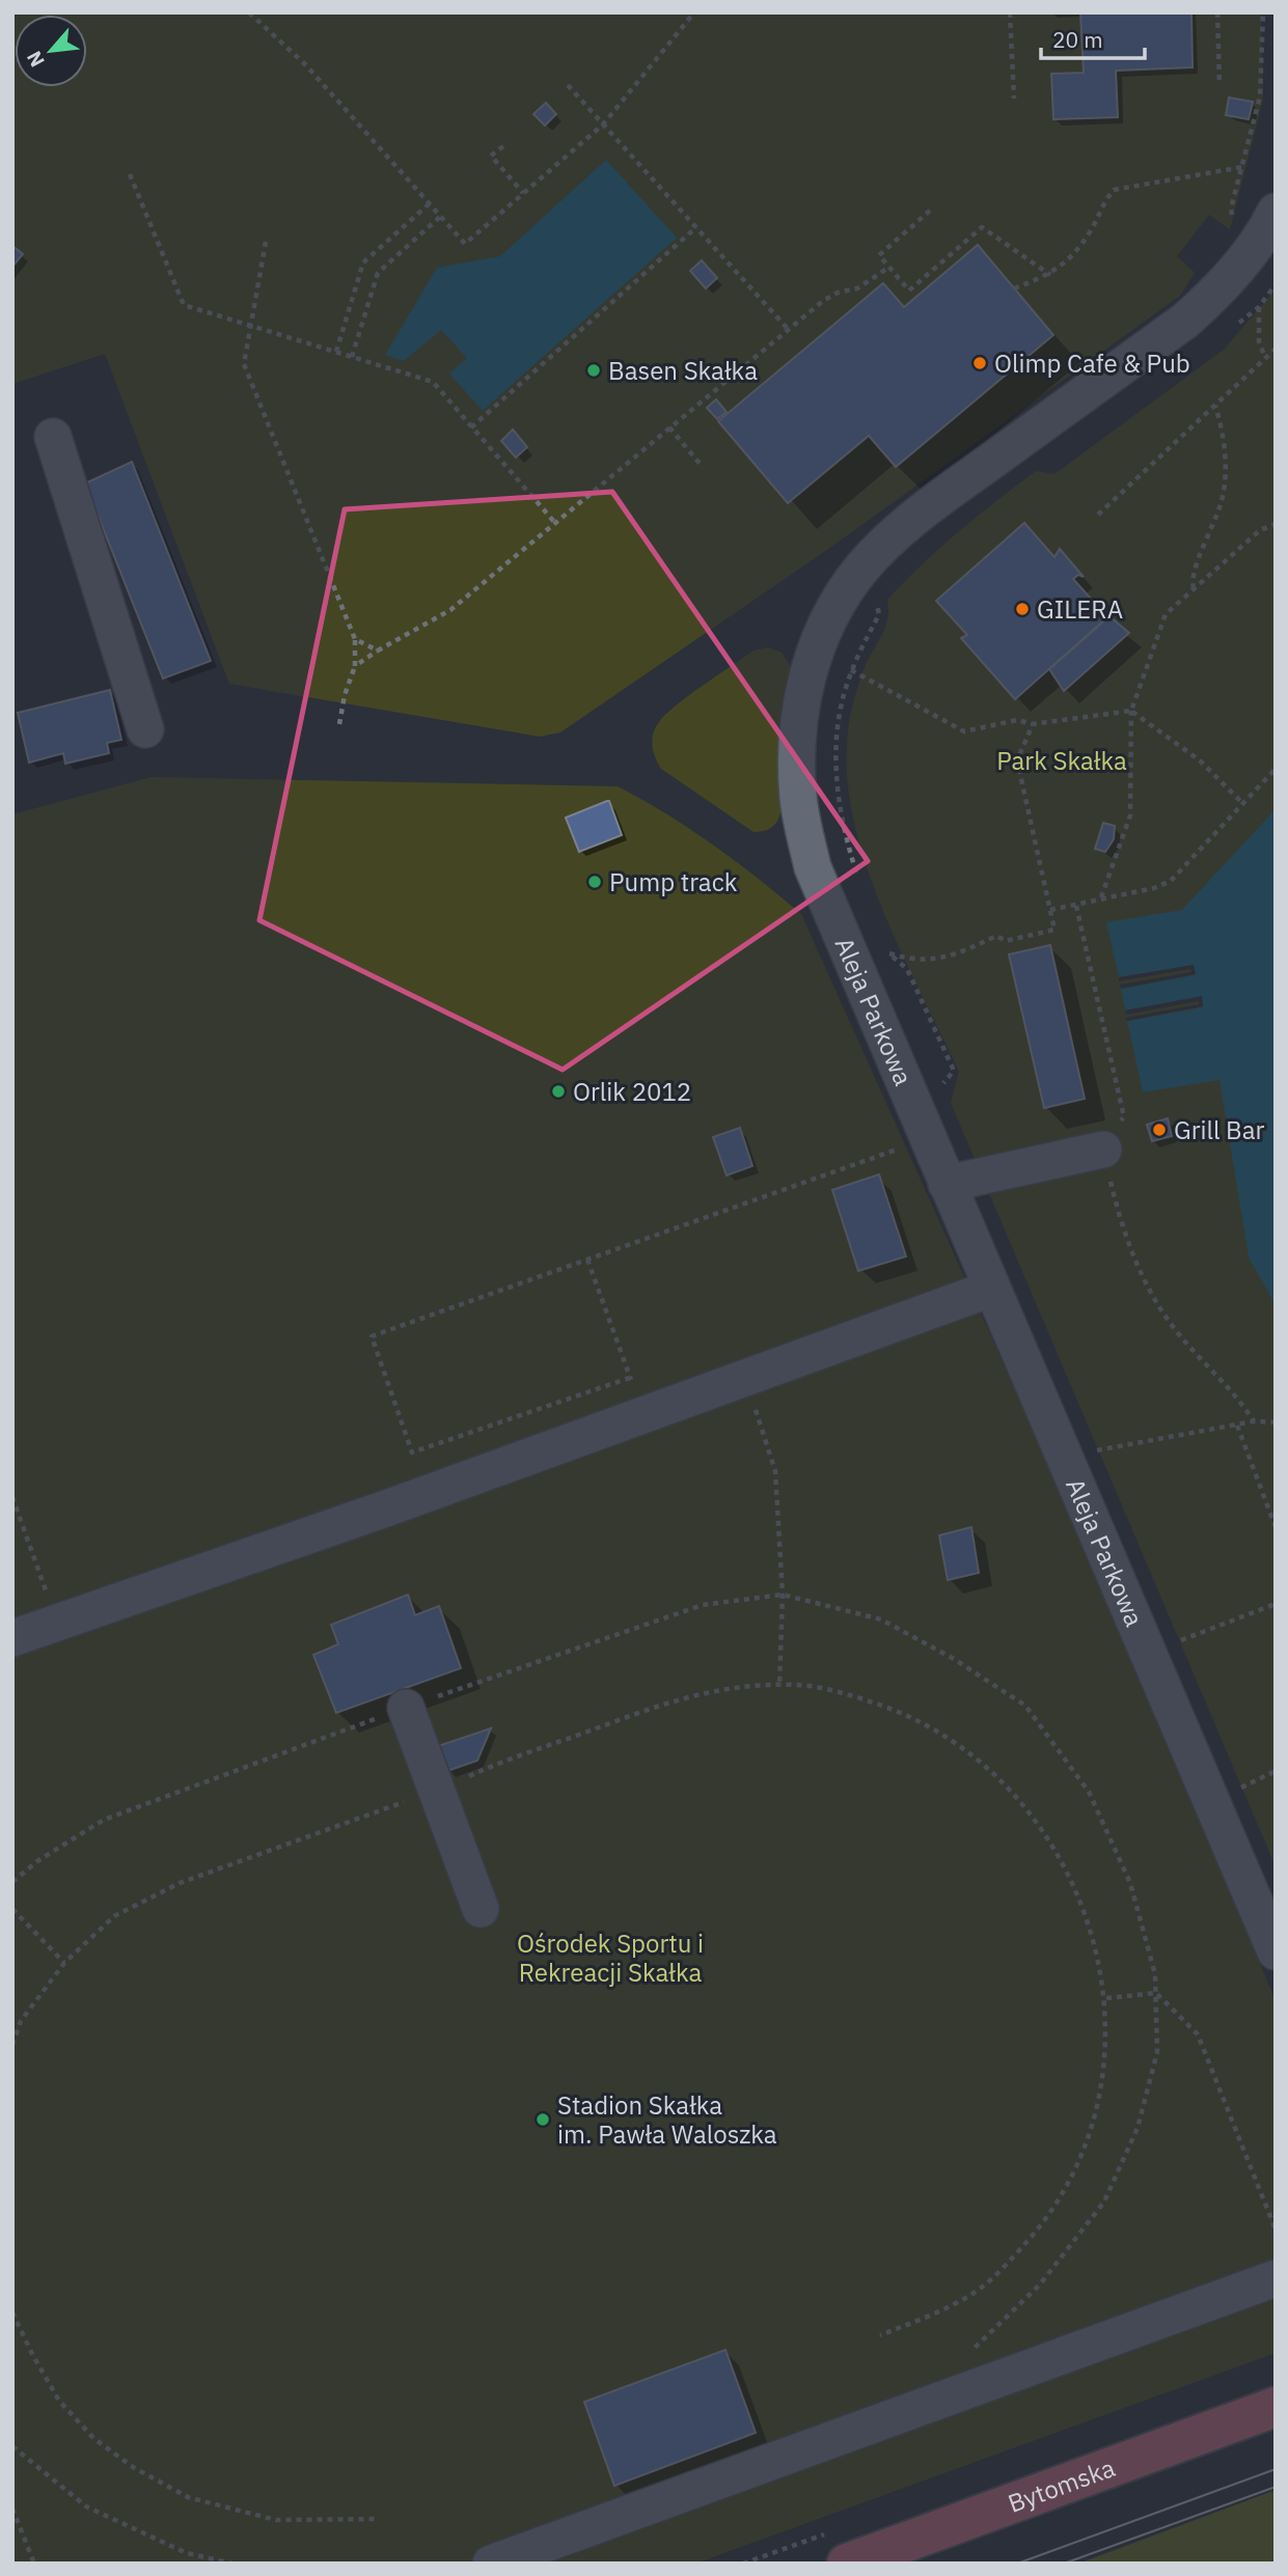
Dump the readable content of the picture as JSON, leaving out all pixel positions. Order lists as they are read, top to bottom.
{
  "streets": {
    "main road": ["Bytomska"],
    "street": ["Aleja Parkowa"]
  },
  "parks": ["Park Skałka", "Ośrodek Sportu i Rekreacji Skałka"],
  "places": [
    "Olimp Cafe & Pub",
    "Basen Skałka",
    "GILERA",
    "Pump track",
    "Orlik 2012",
    "Grill Bar",
    "Stadion Skałka im. Pawła Waloszka"
  ],
  "scale_bar": "20 m",
  "north": "bottom left"
}
